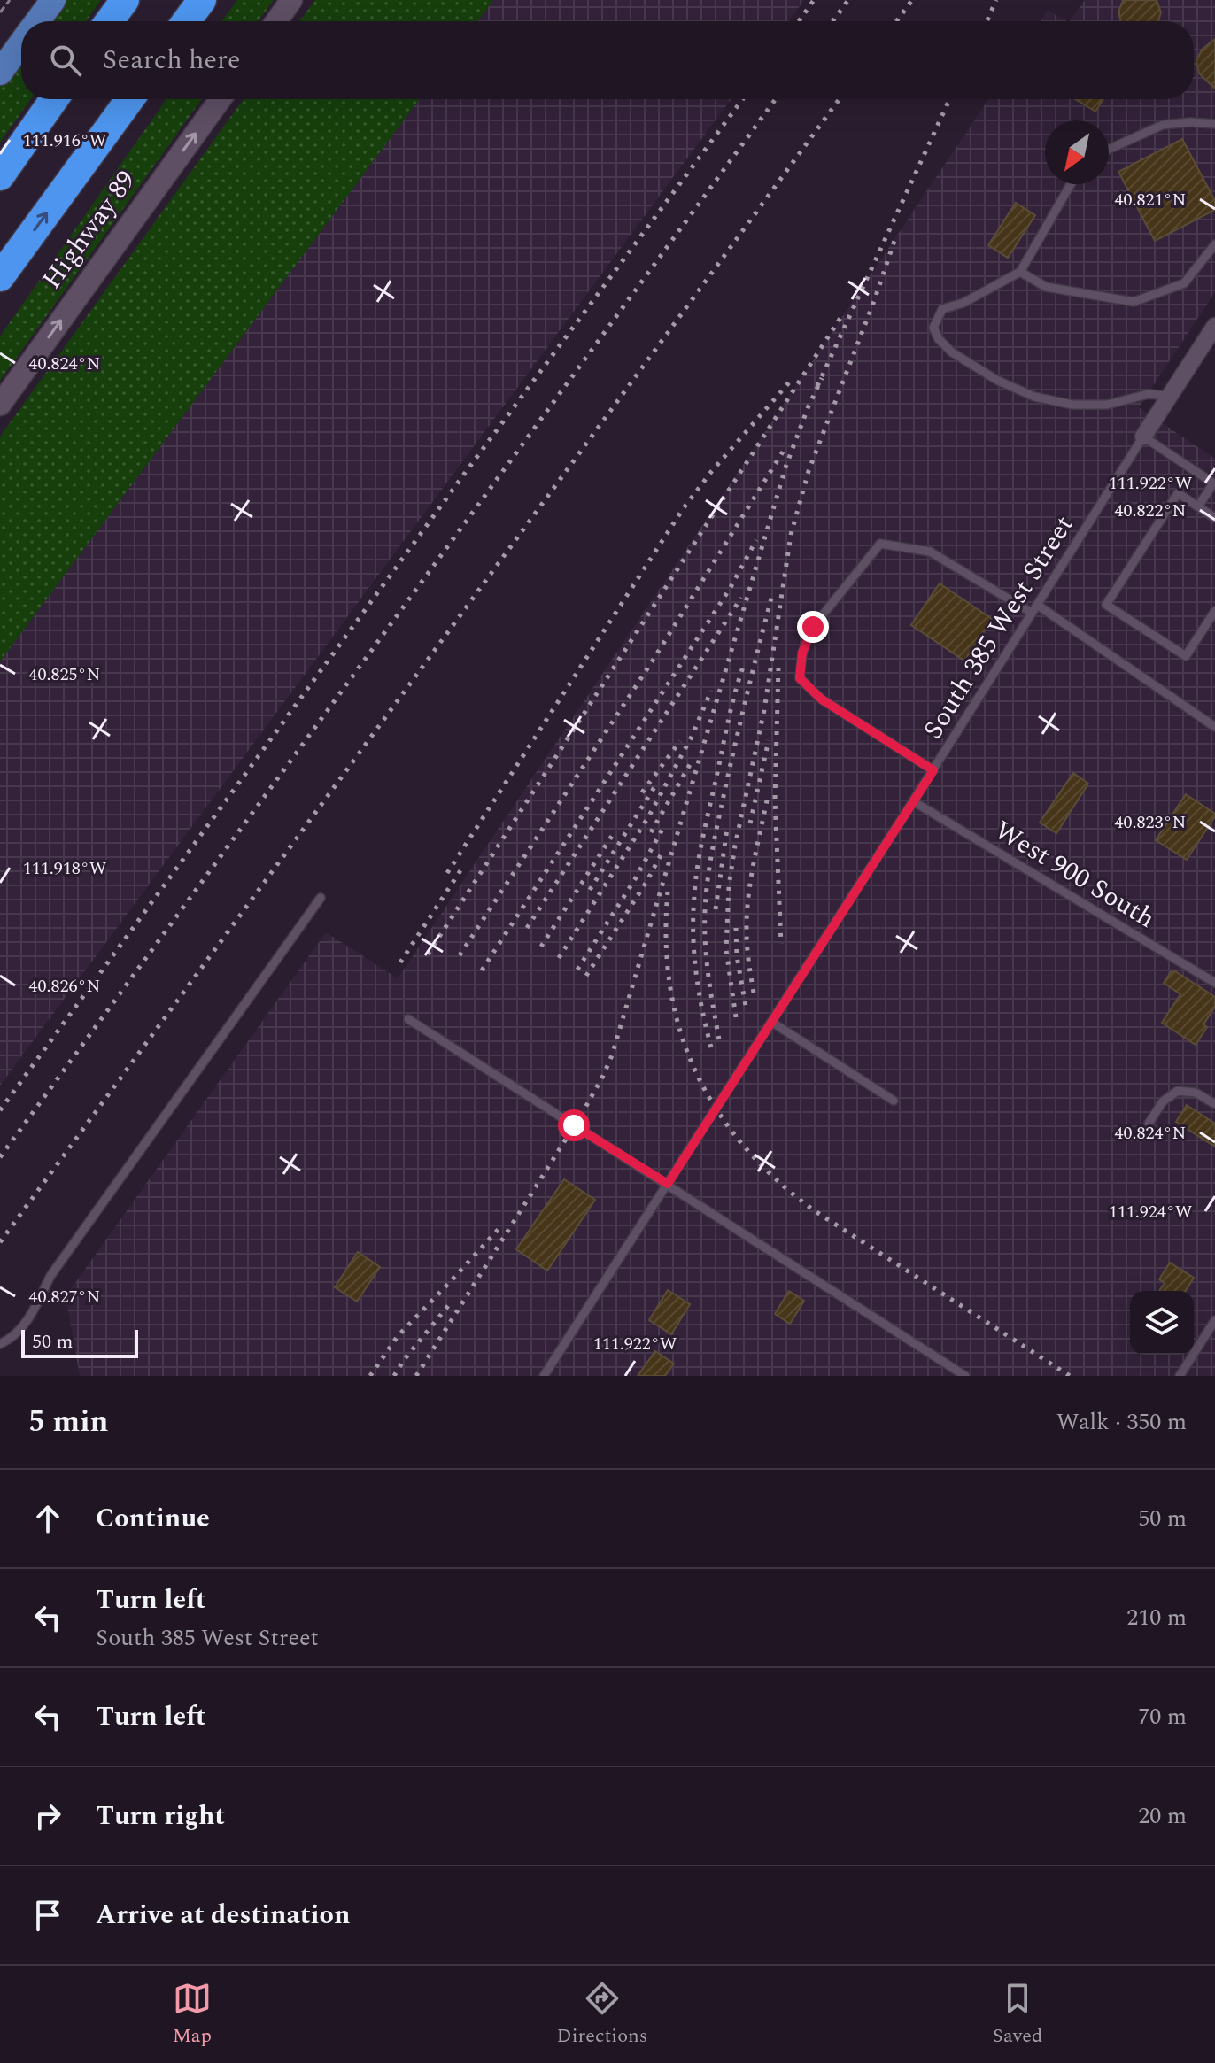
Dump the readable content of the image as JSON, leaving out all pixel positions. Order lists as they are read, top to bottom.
{
  "streets": {
    "main road": ["Highway 89"],
    "lane": ["South 385 West Street", "West 900 South"]
  },
  "crossings": [
    ["South 385 West Street", "West 900 South"]
  ],
  "one_way": ["Highway 89"],
  "scale_bar": "50 m",
  "north": "bottom left",
  "page": {
    "search": "Search here",
    "scale": "50 m",
    "heading": ["5 min", "Walk · 350 m"],
    "list": [
      ["Continue", "50 m"],
      ["Turn left", "South 385 West Street", "210 m"],
      ["Turn left", "70 m"],
      ["Turn right", "20 m"],
      "Arrive at destination"
    ],
    "nav": ["Map", "Directions", "Saved"]
  },
  "coordinates": [
    "111.916°W",
    "40.821°N",
    "40.824°N",
    "111.922°W",
    "40.822°N",
    "40.825°N",
    "40.823°N",
    "111.918°W",
    "40.826°N",
    "111.924°W",
    "40.827°N"
  ]
}
